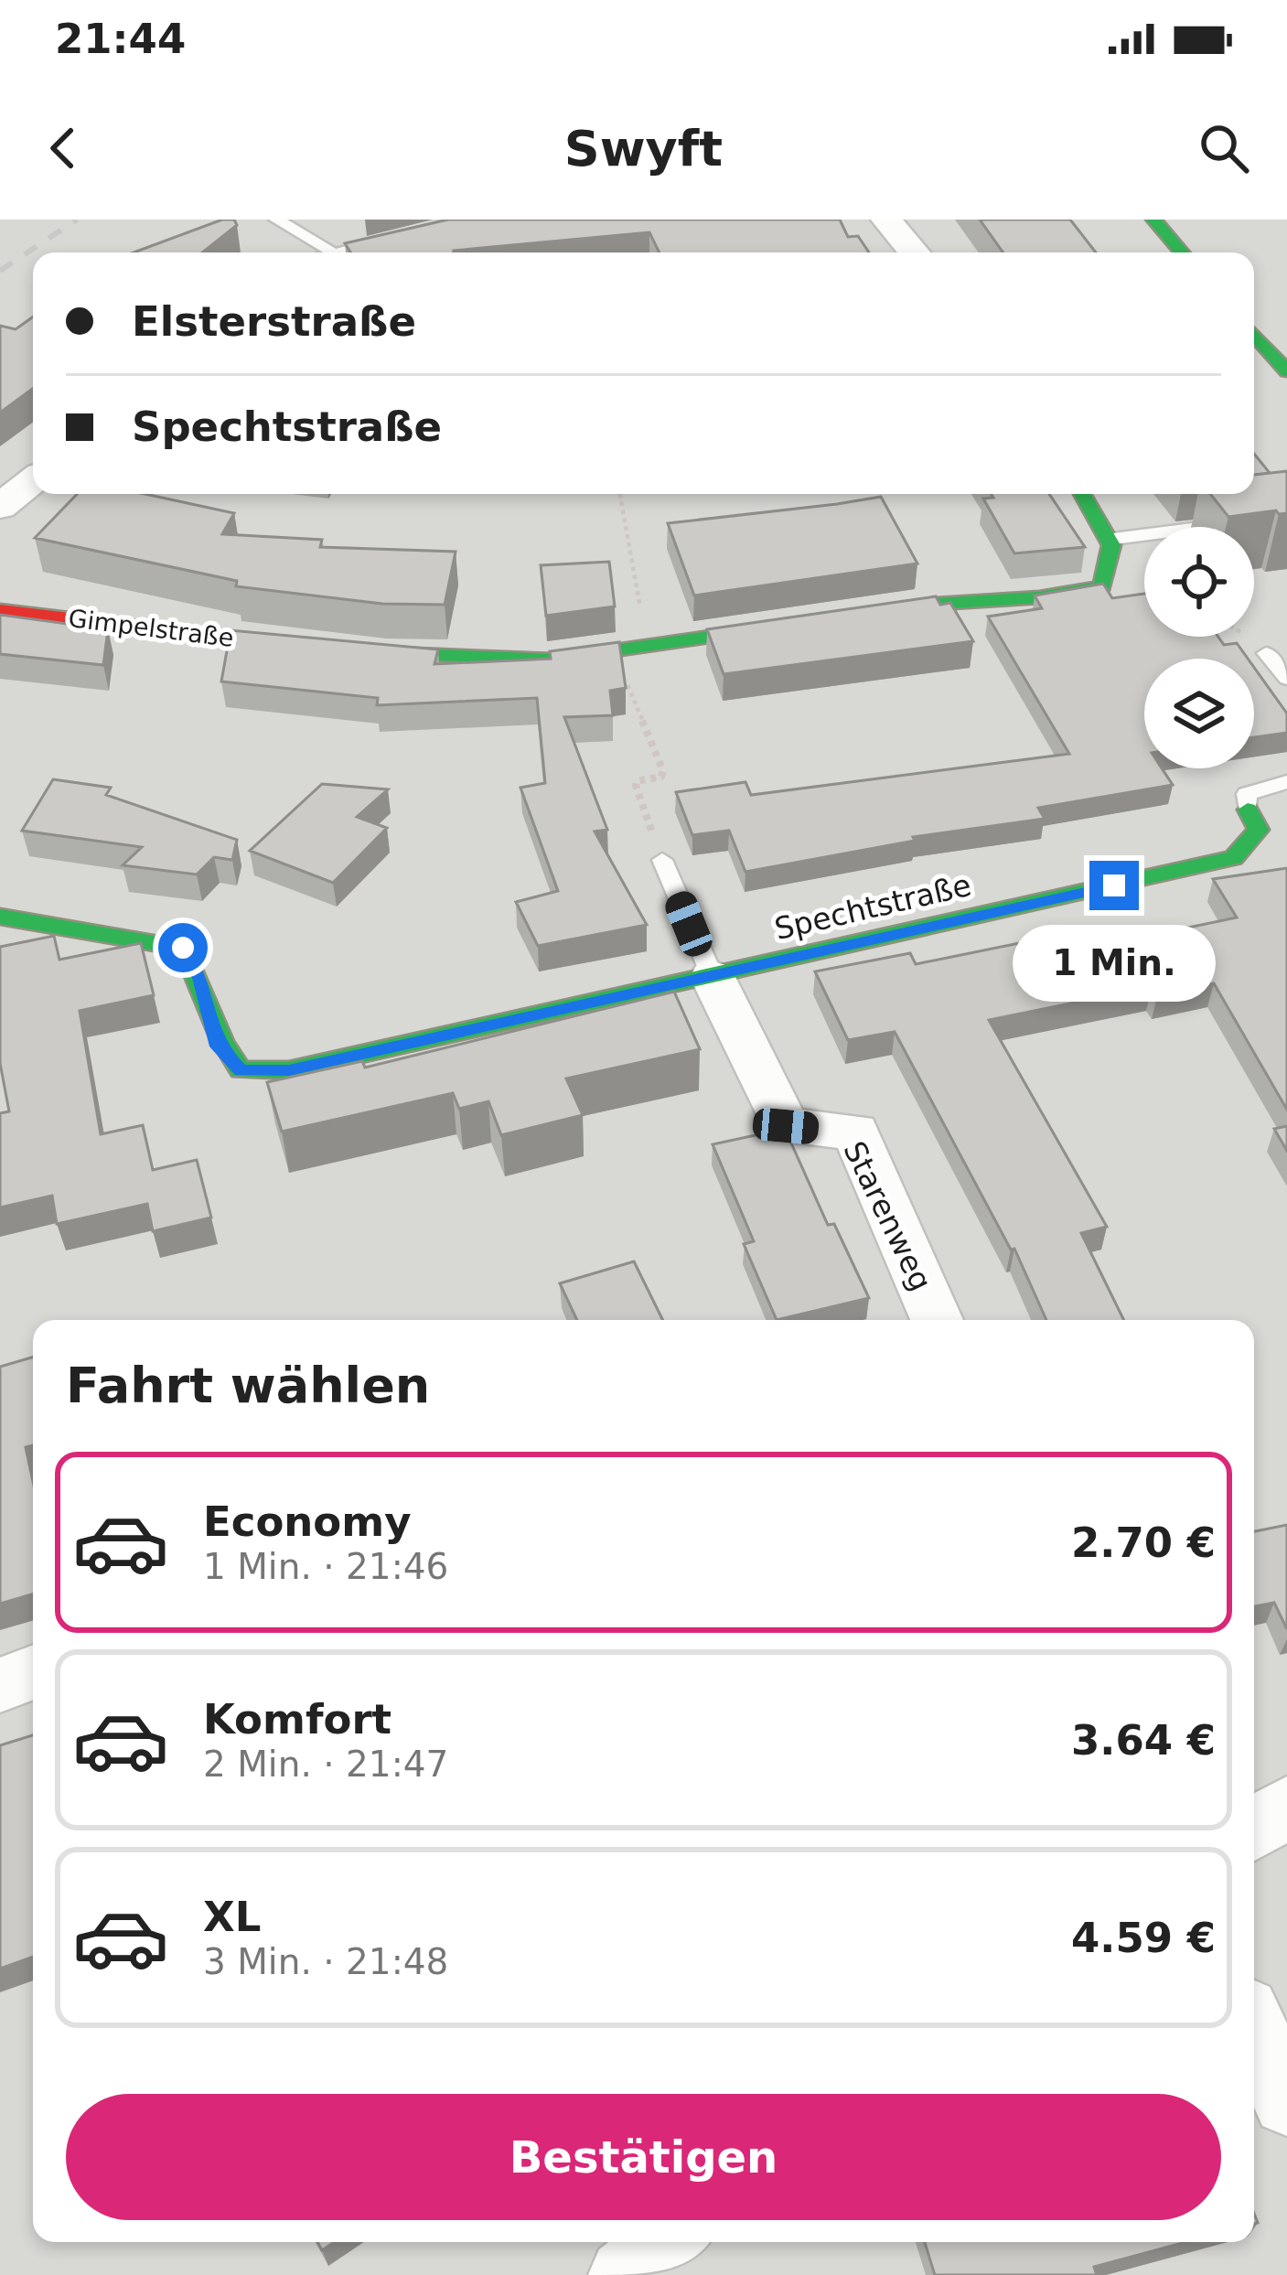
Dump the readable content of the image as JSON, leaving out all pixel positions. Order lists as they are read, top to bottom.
{
  "streets": {
    "street": ["Gimpelstraße", "Spechtstraße", "Starenweg"]
  },
  "crossings": [
    ["Spechtstraße", "Starenweg"]
  ],
  "page": {
    "status": "21:44",
    "header": "Swyft",
    "banner": ["Elsterstraße", "Spechtstraße"],
    "bubble": "1 Min.",
    "heading": "Fahrt wählen",
    "list": [
      {
        "name": "Economy",
        "note": "1 Min. · 21:46",
        "value": "2.70 €"
      },
      {
        "name": "Komfort",
        "note": "2 Min. · 21:47",
        "value": "3.64 €"
      },
      {
        "name": "XL",
        "note": "3 Min. · 21:48",
        "value": "4.59 €"
      }
    ],
    "buttons": "Bestätigen"
  }
}
